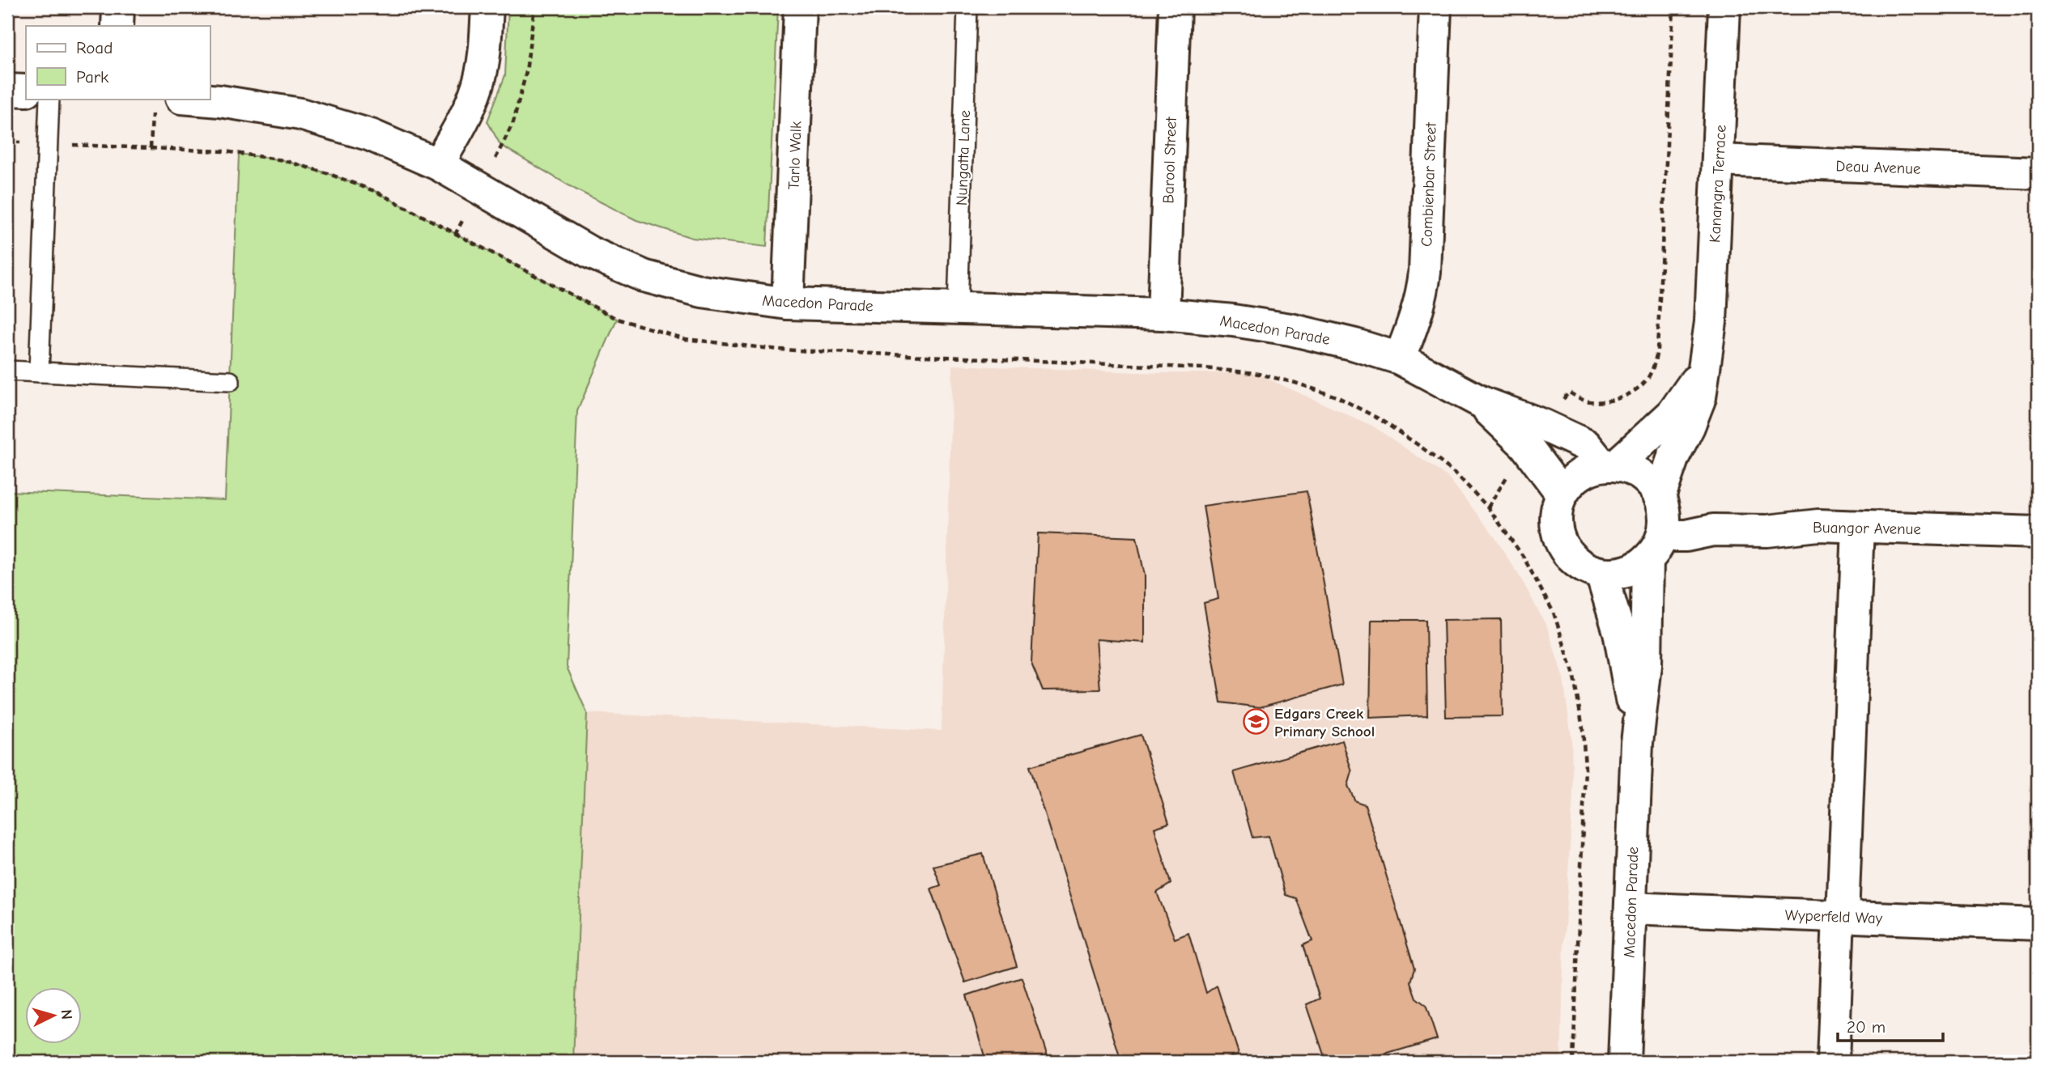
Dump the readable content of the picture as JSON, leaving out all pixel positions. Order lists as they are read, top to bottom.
{
  "streets": {
    "street": [
      "Tarlo Walk",
      "Barool Street",
      "Deau Avenue",
      "Kanangra Terrace",
      "Combienbar Street",
      "Macedon Parade",
      "Buangor Avenue",
      "Wyperfeld Way"
    ],
    "lane": ["Nungatta Lane"]
  },
  "crossings": [
    ["Tarlo Walk", "Macedon Parade"],
    ["Nungatta Lane", "Macedon Parade"],
    ["Barool Street", "Macedon Parade"],
    ["Deau Avenue", "Kanangra Terrace"],
    ["Kanangra Terrace", "Macedon Parade"],
    ["Kanangra Terrace", "Buangor Avenue"],
    ["Combienbar Street", "Macedon Parade"],
    ["Macedon Parade", "Buangor Avenue"],
    ["Macedon Parade", "Wyperfeld Way"]
  ],
  "places": {
    "school or university": ["Edgars Creek Primary School"]
  },
  "legend": ["Road", "Park"],
  "scale_bar": "20 m",
  "north": "right"
}
